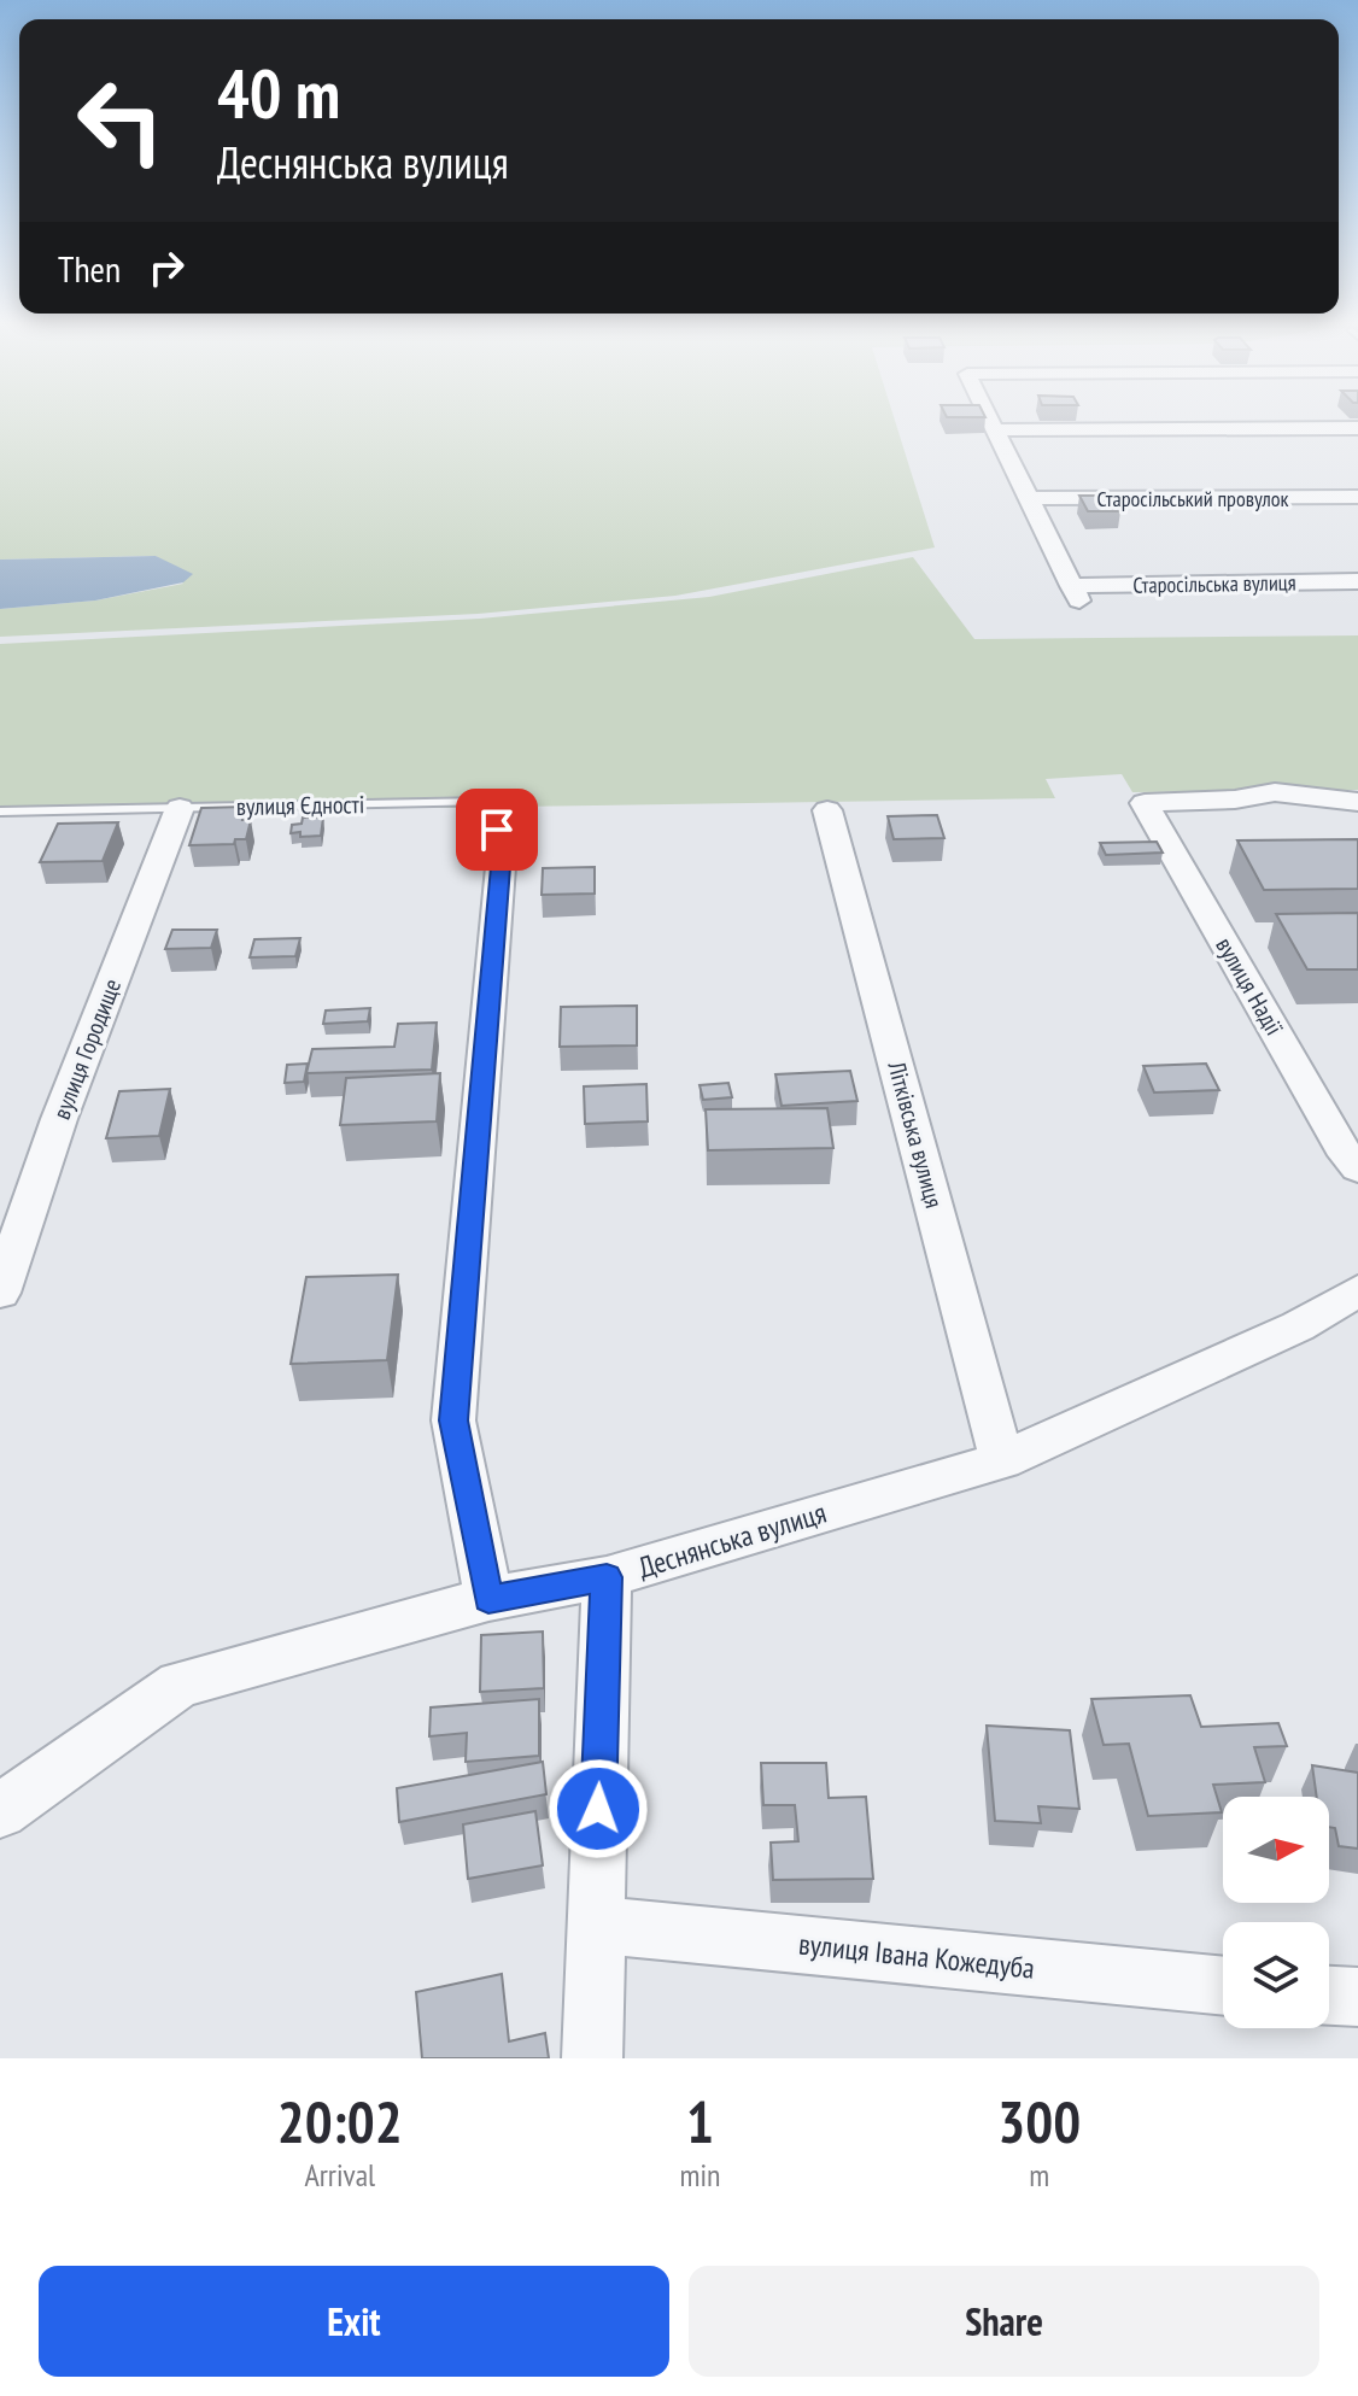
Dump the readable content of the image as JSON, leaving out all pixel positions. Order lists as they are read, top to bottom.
{
  "streets": {
    "street": [
      "Старосільський провулок",
      "Старосільська вулиця",
      "вулиця Надії",
      "вулиця Городище",
      "Літківська вулиця",
      "Деснянська вулиця",
      "вулиця Івана Кожедуба"
    ],
    "lane": ["вулиця Єдності"]
  },
  "crossings": [
    ["Старосільський провулок", "Старосільська вулиця"],
    ["вулиця Єдності", "вулиця Городище"],
    ["Літківська вулиця", "Деснянська вулиця"]
  ],
  "north": "right",
  "page": {
    "turn": ["40 m", "Деснянська вулиця"],
    "then": "Then",
    "eta": [
      "20:02",
      "Arrival",
      "1",
      "min",
      "300",
      "m"
    ],
    "buttons": ["Exit", "Share"]
  }
}
